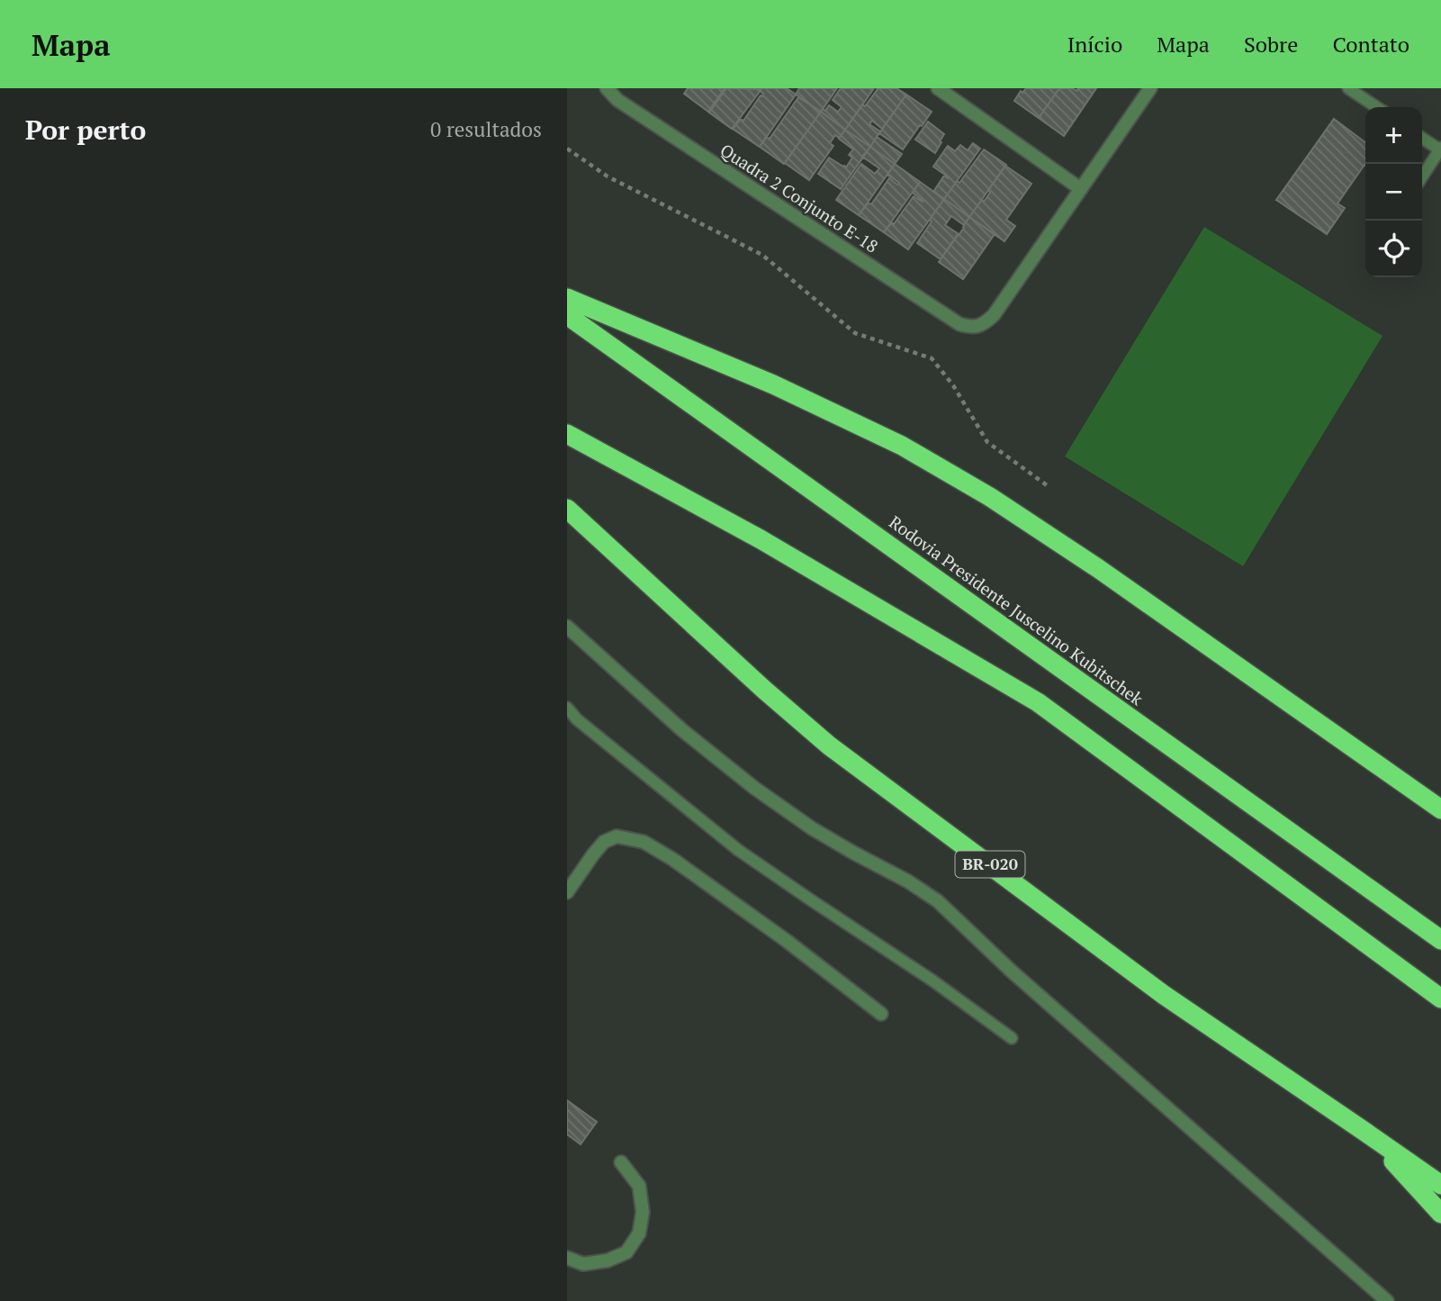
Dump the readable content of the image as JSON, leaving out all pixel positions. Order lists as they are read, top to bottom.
{
  "streets": {
    "highway": ["Rodovia Presidente Juscelino Kubitschek", "BR-020"],
    "street": ["Quadra 2 Conjunto E-18"]
  },
  "page": {
    "header": "Mapa",
    "nav": [
      "Início",
      "Mapa",
      "Sobre",
      "Contato"
    ],
    "heading": ["Por perto", "0 resultados"],
    "map_buttons": ["+", "−"]
  }
}
